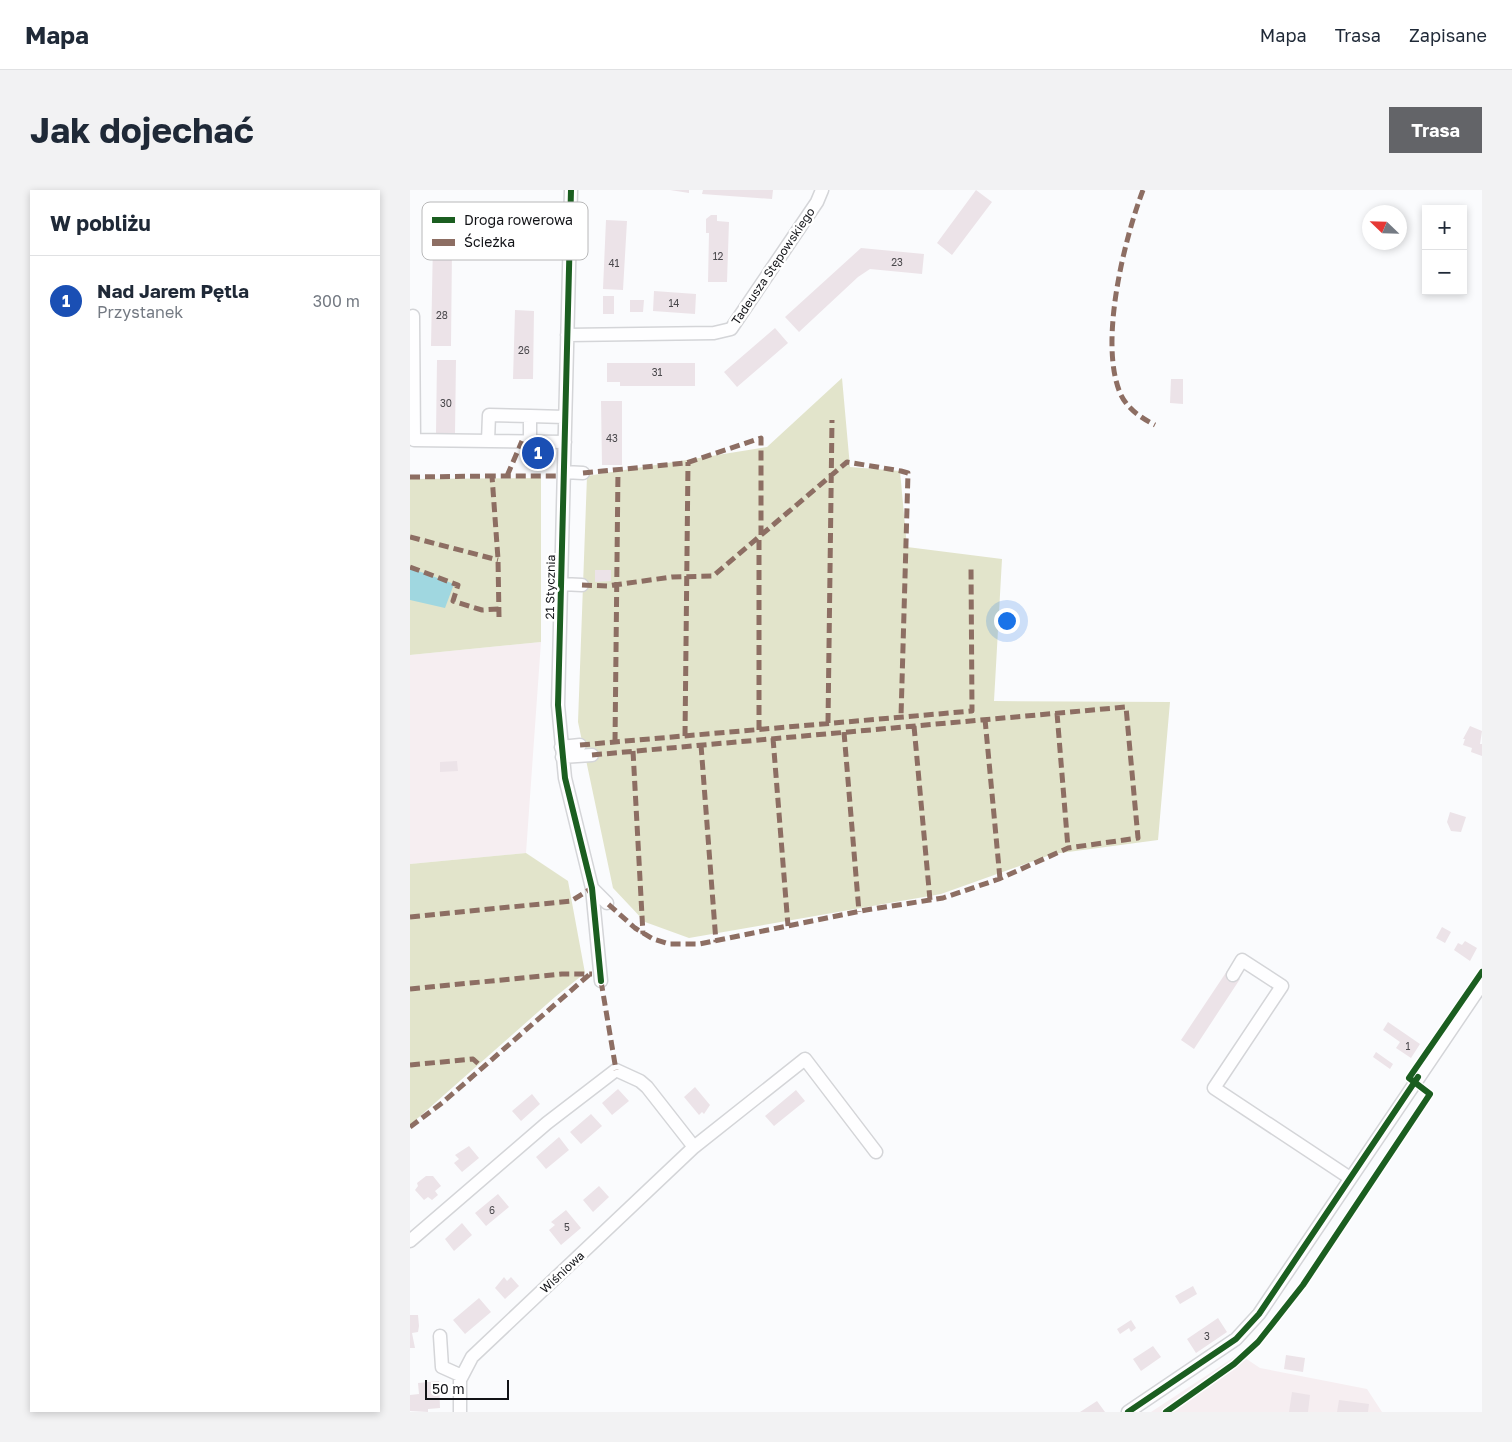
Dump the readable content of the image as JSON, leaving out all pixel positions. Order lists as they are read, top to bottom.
{
  "streets": {
    "street": ["Tadeusza Stępowskiego", "21 Stycznia", "Wiśniowa"]
  },
  "crossings": [
    ["Tadeusza Stępowskiego", "21 Stycznia"]
  ],
  "house_numbers": [
    "12",
    "23",
    "41",
    "14",
    "28",
    "26",
    "31",
    "30",
    "43",
    "1",
    "6",
    "5",
    "3"
  ],
  "legend": ["Droga rowerowa", "Ścieżka"],
  "scale_bar": "50 m",
  "north": "top left",
  "page": {
    "header": "Mapa",
    "nav": ["Mapa", "Trasa", "Zapisane"],
    "buttons": "Trasa",
    "title": "Jak dojechać",
    "heading": "W pobliżu",
    "map_buttons": ["+", "−"],
    "list": [
      {
        "mark": "1",
        "name": "Nad Jarem Pętla",
        "note": "Przystanek",
        "value": "300 m"
      }
    ],
    "pins": "1",
    "scale": "50 m"
  }
}
